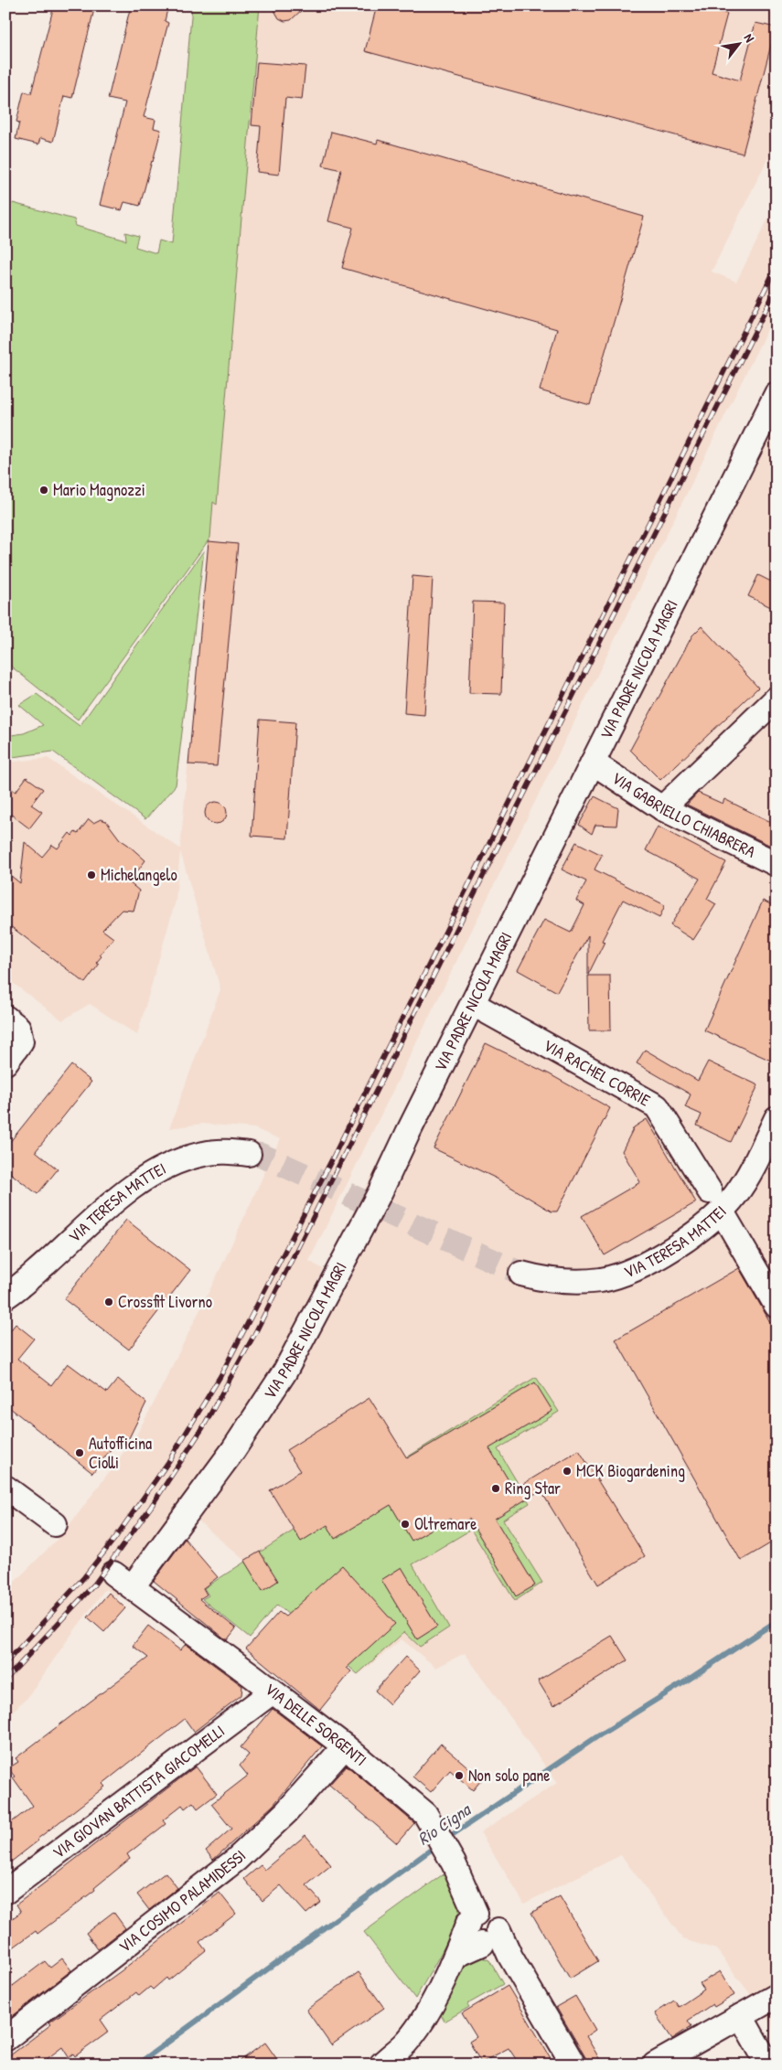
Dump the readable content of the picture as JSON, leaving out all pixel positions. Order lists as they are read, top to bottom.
{
  "streets": {
    "street": [
      "VIA PADRE NICOLA MAGRI",
      "VIA GABRIELLO CHIABRERA",
      "VIA RACHEL CORRIE",
      "VIA TERESA MATTEI",
      "VIA DELLE SORGENTI",
      "VIA GIOVAN BATTISTA GIACOMELLI",
      "VIA COSIMO PALAMIDESSI"
    ]
  },
  "crossings": [
    ["VIA PADRE NICOLA MAGRI", "VIA GABRIELLO CHIABRERA"],
    ["VIA PADRE NICOLA MAGRI", "VIA RACHEL CORRIE"],
    ["VIA PADRE NICOLA MAGRI", "VIA DELLE SORGENTI"],
    ["VIA RACHEL CORRIE", "VIA TERESA MATTEI"],
    ["VIA DELLE SORGENTI", "VIA GIOVAN BATTISTA GIACOMELLI"],
    ["VIA DELLE SORGENTI", "VIA COSIMO PALAMIDESSI"]
  ],
  "water": ["Rio Cigna"],
  "places": [
    "Mario Magnozzi",
    "Michelangelo",
    "Crossfit Livorno",
    "Autofficina Ciolli",
    "MCK Biogardening",
    "Ring Star",
    "Oltremare",
    "Non solo pane"
  ],
  "north": "top right"
}
